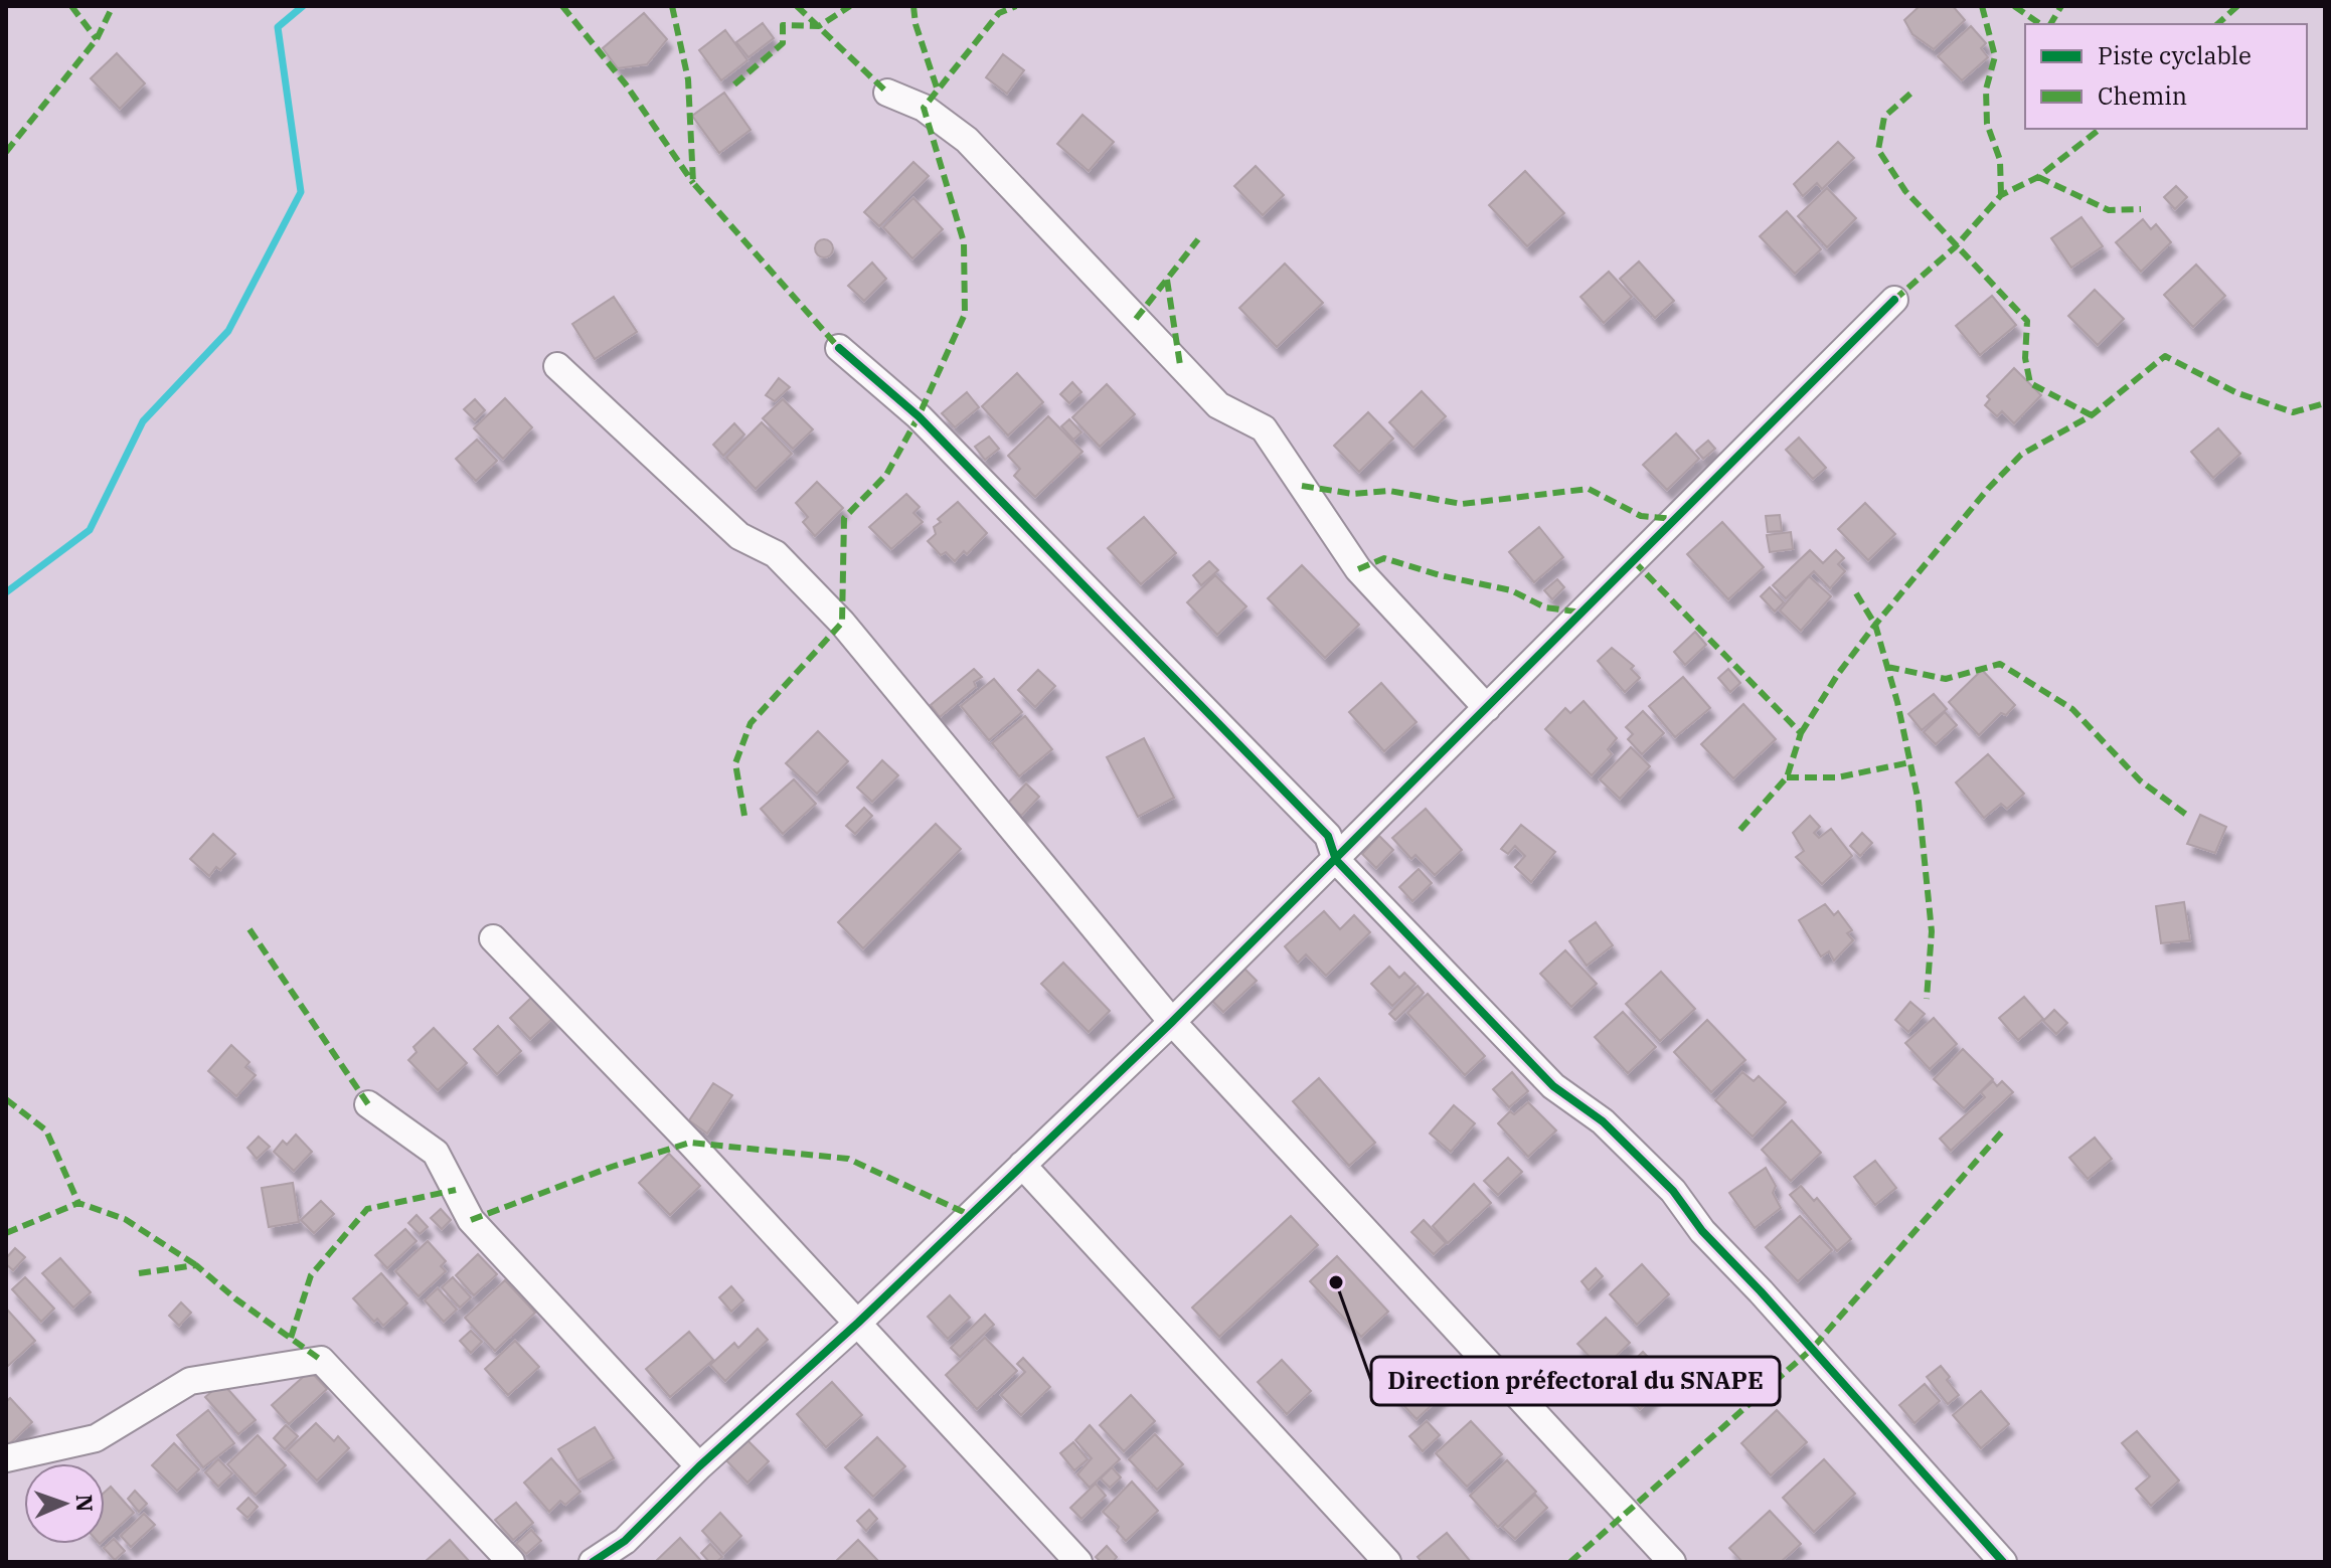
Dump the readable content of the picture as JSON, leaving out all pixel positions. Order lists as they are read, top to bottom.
{
  "places": ["Direction préfectoral du SNAPE"],
  "legend": ["Piste cyclable", "Chemin"],
  "north": "right"
}
